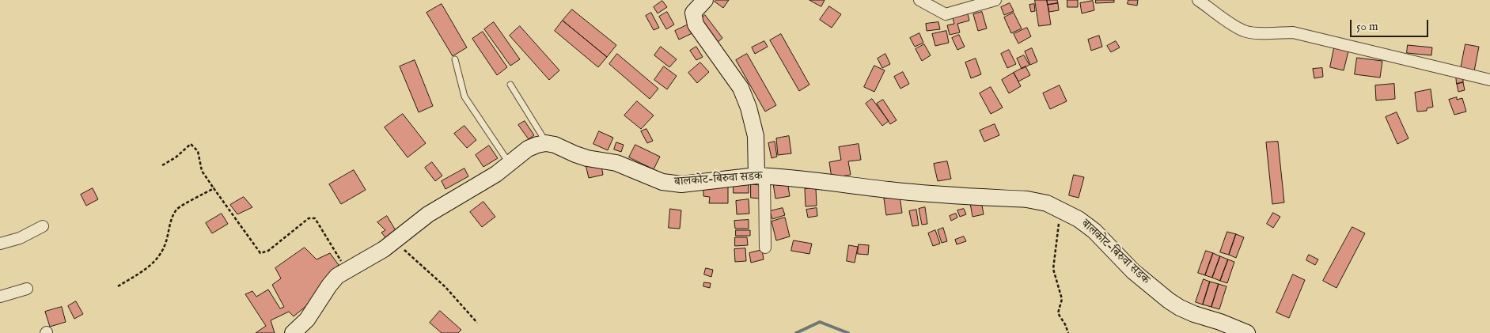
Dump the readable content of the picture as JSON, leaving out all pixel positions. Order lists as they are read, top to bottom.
{
  "streets": {
    "main road": ["बालकोट-बिरुवा सडक"]
  },
  "scale_bar": "50 m"
}
